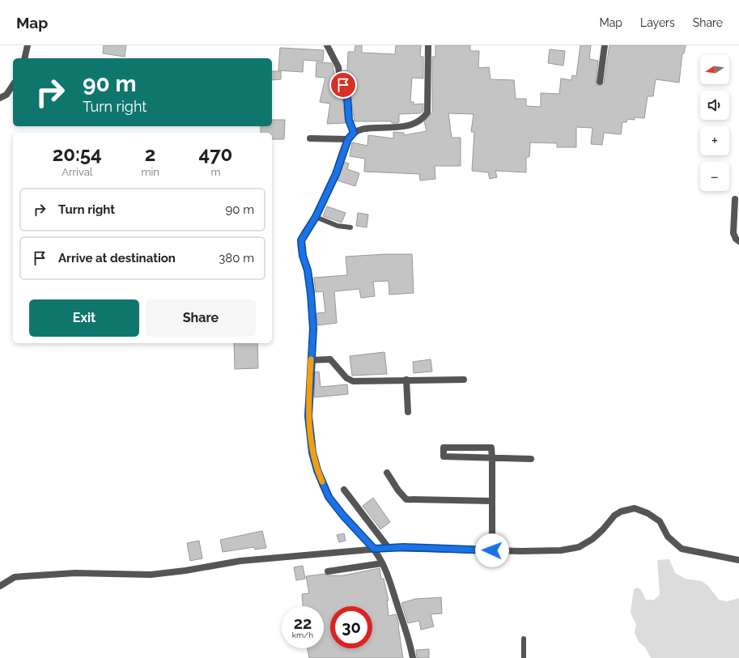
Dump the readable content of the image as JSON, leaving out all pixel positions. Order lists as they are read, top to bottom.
{
  "north": "left",
  "page": {
    "header": "Map",
    "nav": ["Map", "Layers", "Share"],
    "map_buttons": ["+", "−"],
    "turn": ["90 m", "Turn right"],
    "eta": [
      "20:54",
      "Arrival",
      "2",
      "min",
      "470",
      "m"
    ],
    "list": [
      {
        "name": "Turn right",
        "value": "90 m"
      },
      {
        "name": "Arrive at destination",
        "value": "380 m"
      }
    ],
    "buttons": ["Exit", "Share"],
    "speed": "22 km/h",
    "limit": "30"
  }
}
